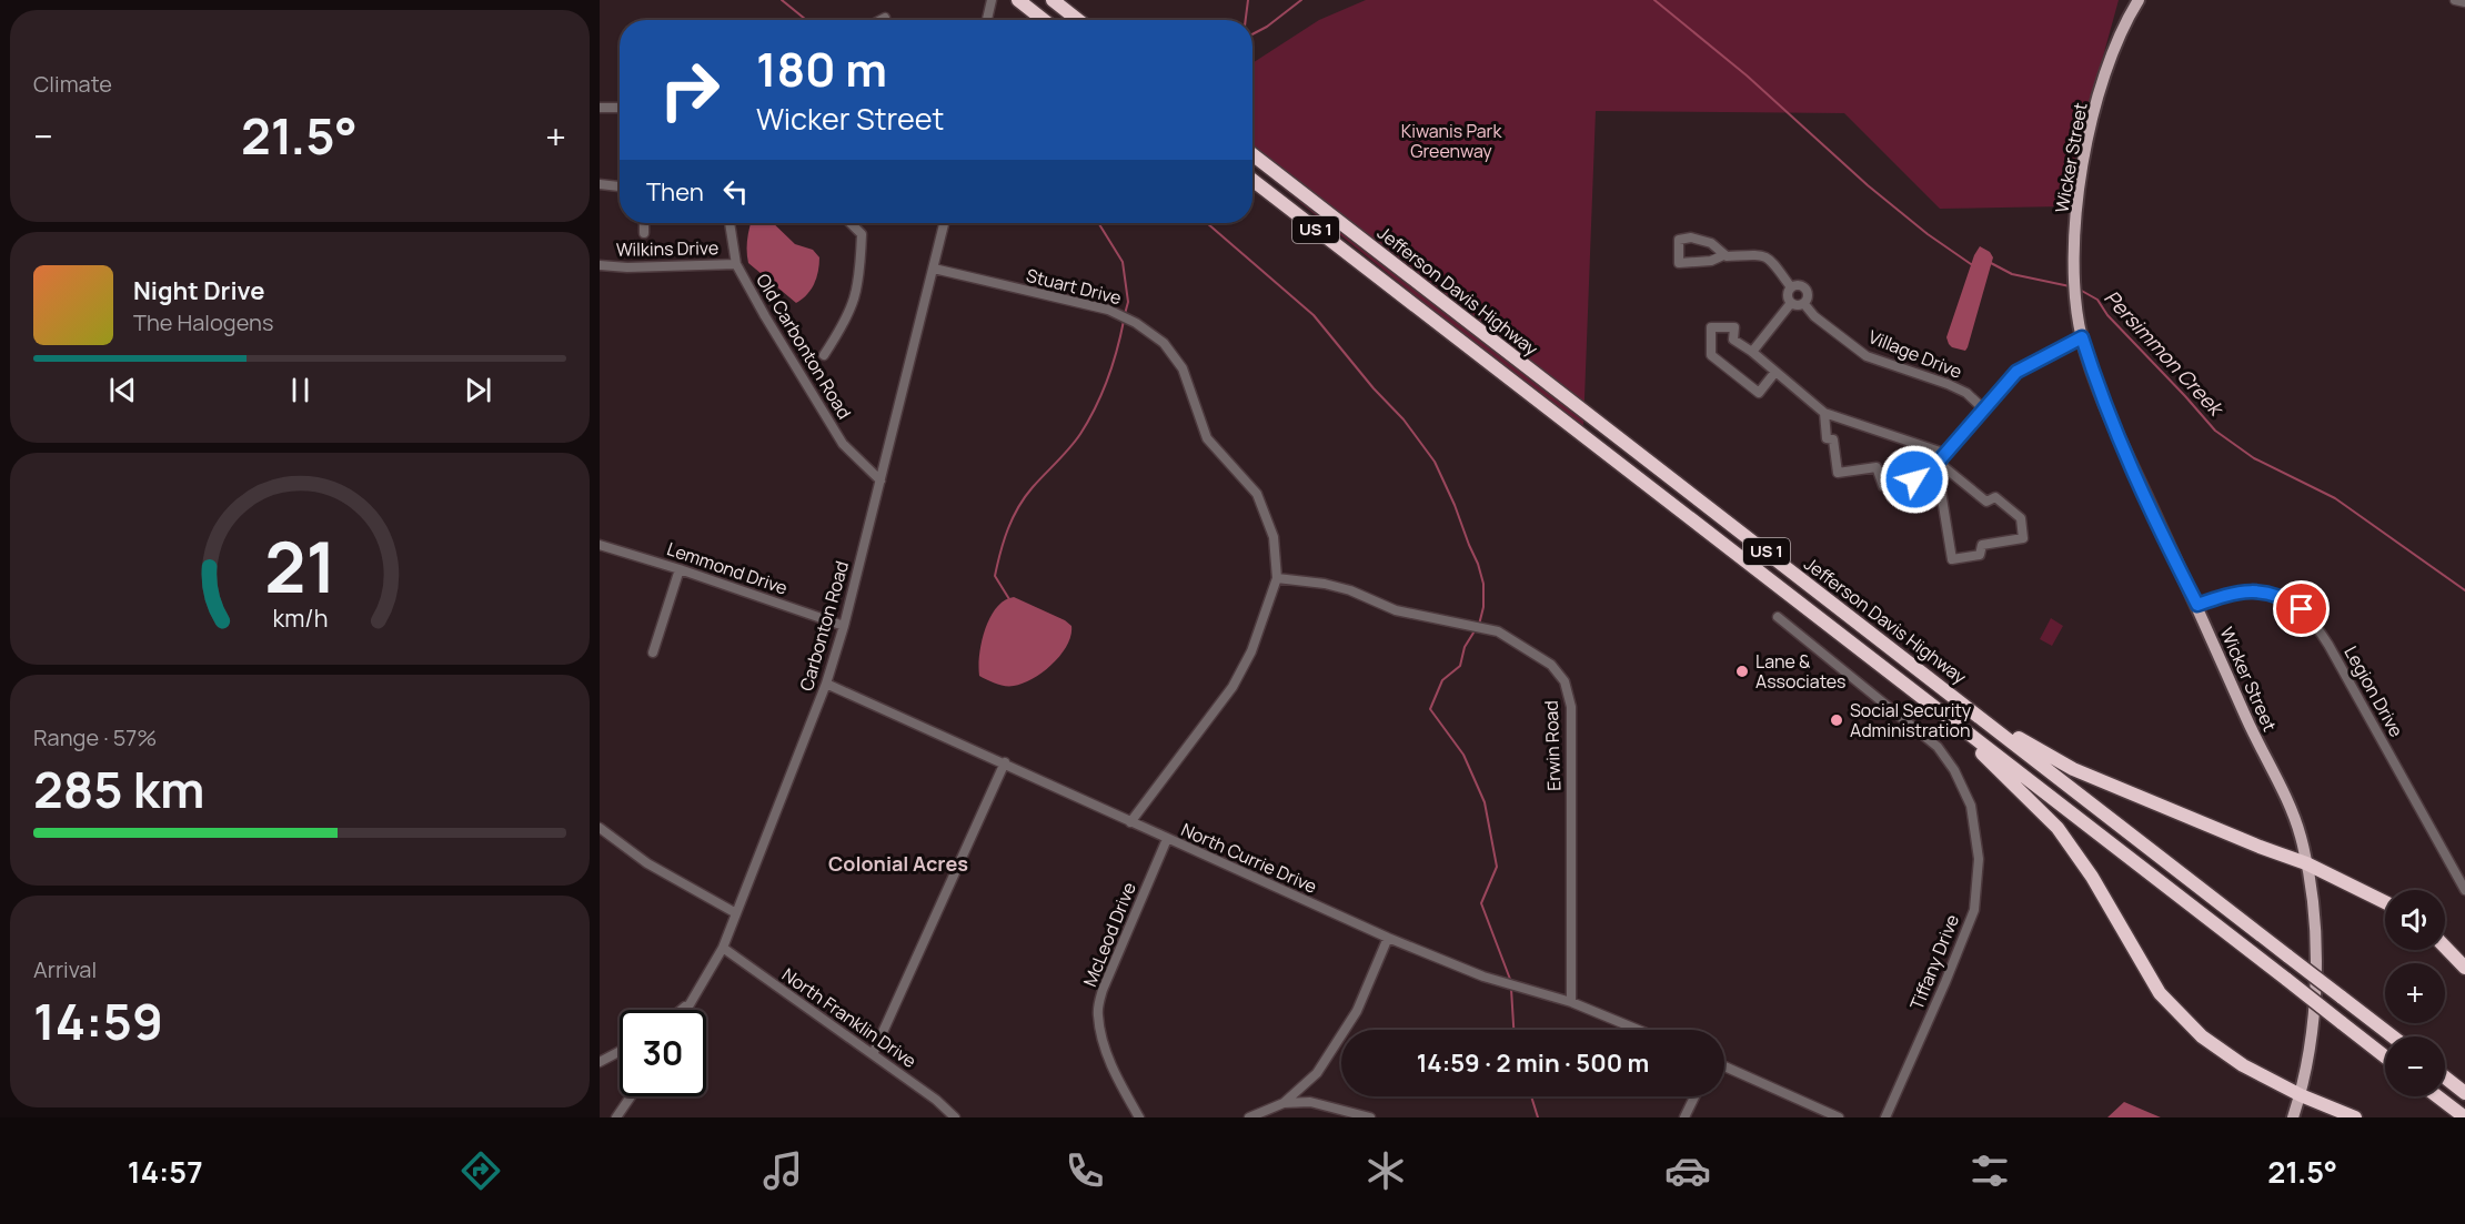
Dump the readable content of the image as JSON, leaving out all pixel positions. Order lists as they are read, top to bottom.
{
  "streets": {
    "highway": ["US 1", "Jefferson Davis Highway"],
    "main road": ["Wicker Street"],
    "street": [
      "Wilkins Drive",
      "Stuart Drive",
      "Old Carbonton Road",
      "Village Drive",
      "Lemmond Drive",
      "Carbonton Road",
      "Legion Drive",
      "Erwin Road",
      "North Currie Drive",
      "McLeod Drive",
      "Tiffany Drive",
      "North Franklin Drive"
    ]
  },
  "crossings": [
    ["Wicker Street", "Legion Drive"],
    ["Wilkins Drive", "Old Carbonton Road"],
    ["Stuart Drive", "Carbonton Road"],
    ["Stuart Drive", "Erwin Road"],
    ["Stuart Drive", "North Currie Drive"],
    ["Old Carbonton Road", "Carbonton Road"],
    ["Lemmond Drive", "Carbonton Road"],
    ["Carbonton Road", "North Currie Drive"],
    ["Carbonton Road", "North Franklin Drive"],
    ["Erwin Road", "North Currie Drive"],
    ["North Currie Drive", "McLeod Drive"]
  ],
  "districts": ["Colonial Acres"],
  "water": ["Persimmon Creek"],
  "parks": ["Kiwanis Park Greenway"],
  "places": ["Lane & Associates", "Social Security Administration"],
  "page": {
    "tile": [
      "Climate",
      ["Range · 57%", "285 km"],
      ["Arrival", "14:59"]
    ],
    "turn": ["180 m", "Wicker Street"],
    "heat": ["−", "21.5°", "+"],
    "then": "Then",
    "song": ["Night Drive", "The Halogens"],
    "map_buttons": ["+", "−"],
    "limit": "30",
    "trip": "14:59 · 2 min · 500 m",
    "tabs": ["14:57", "21.5°"],
    "gauge": ["21", "km/h"]
  }
}
